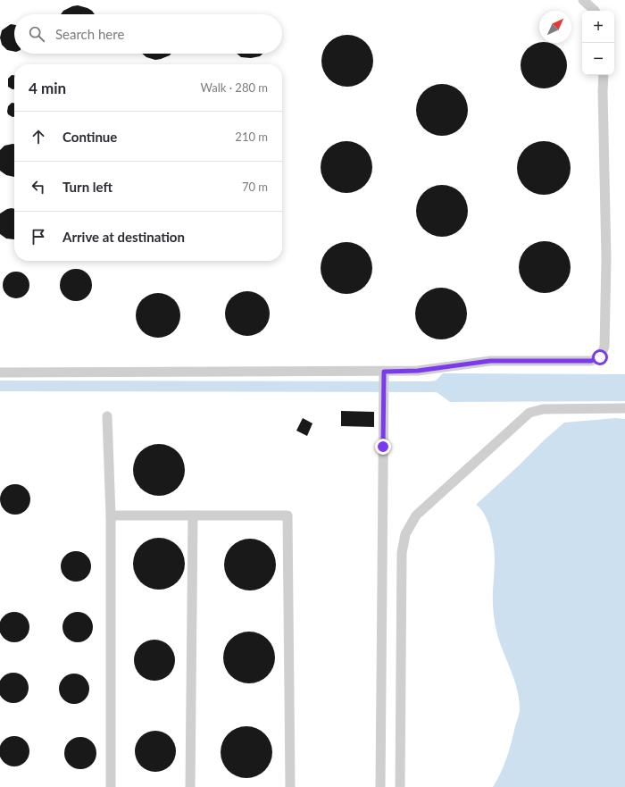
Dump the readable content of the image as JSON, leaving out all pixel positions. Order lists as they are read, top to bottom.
{
  "north": "top right",
  "page": {
    "map_buttons": ["+", "−"],
    "search": "Search here",
    "heading": ["4 min", "Walk · 280 m"],
    "list": [
      ["Continue", "210 m"],
      ["Turn left", "70 m"],
      "Arrive at destination"
    ]
  }
}
